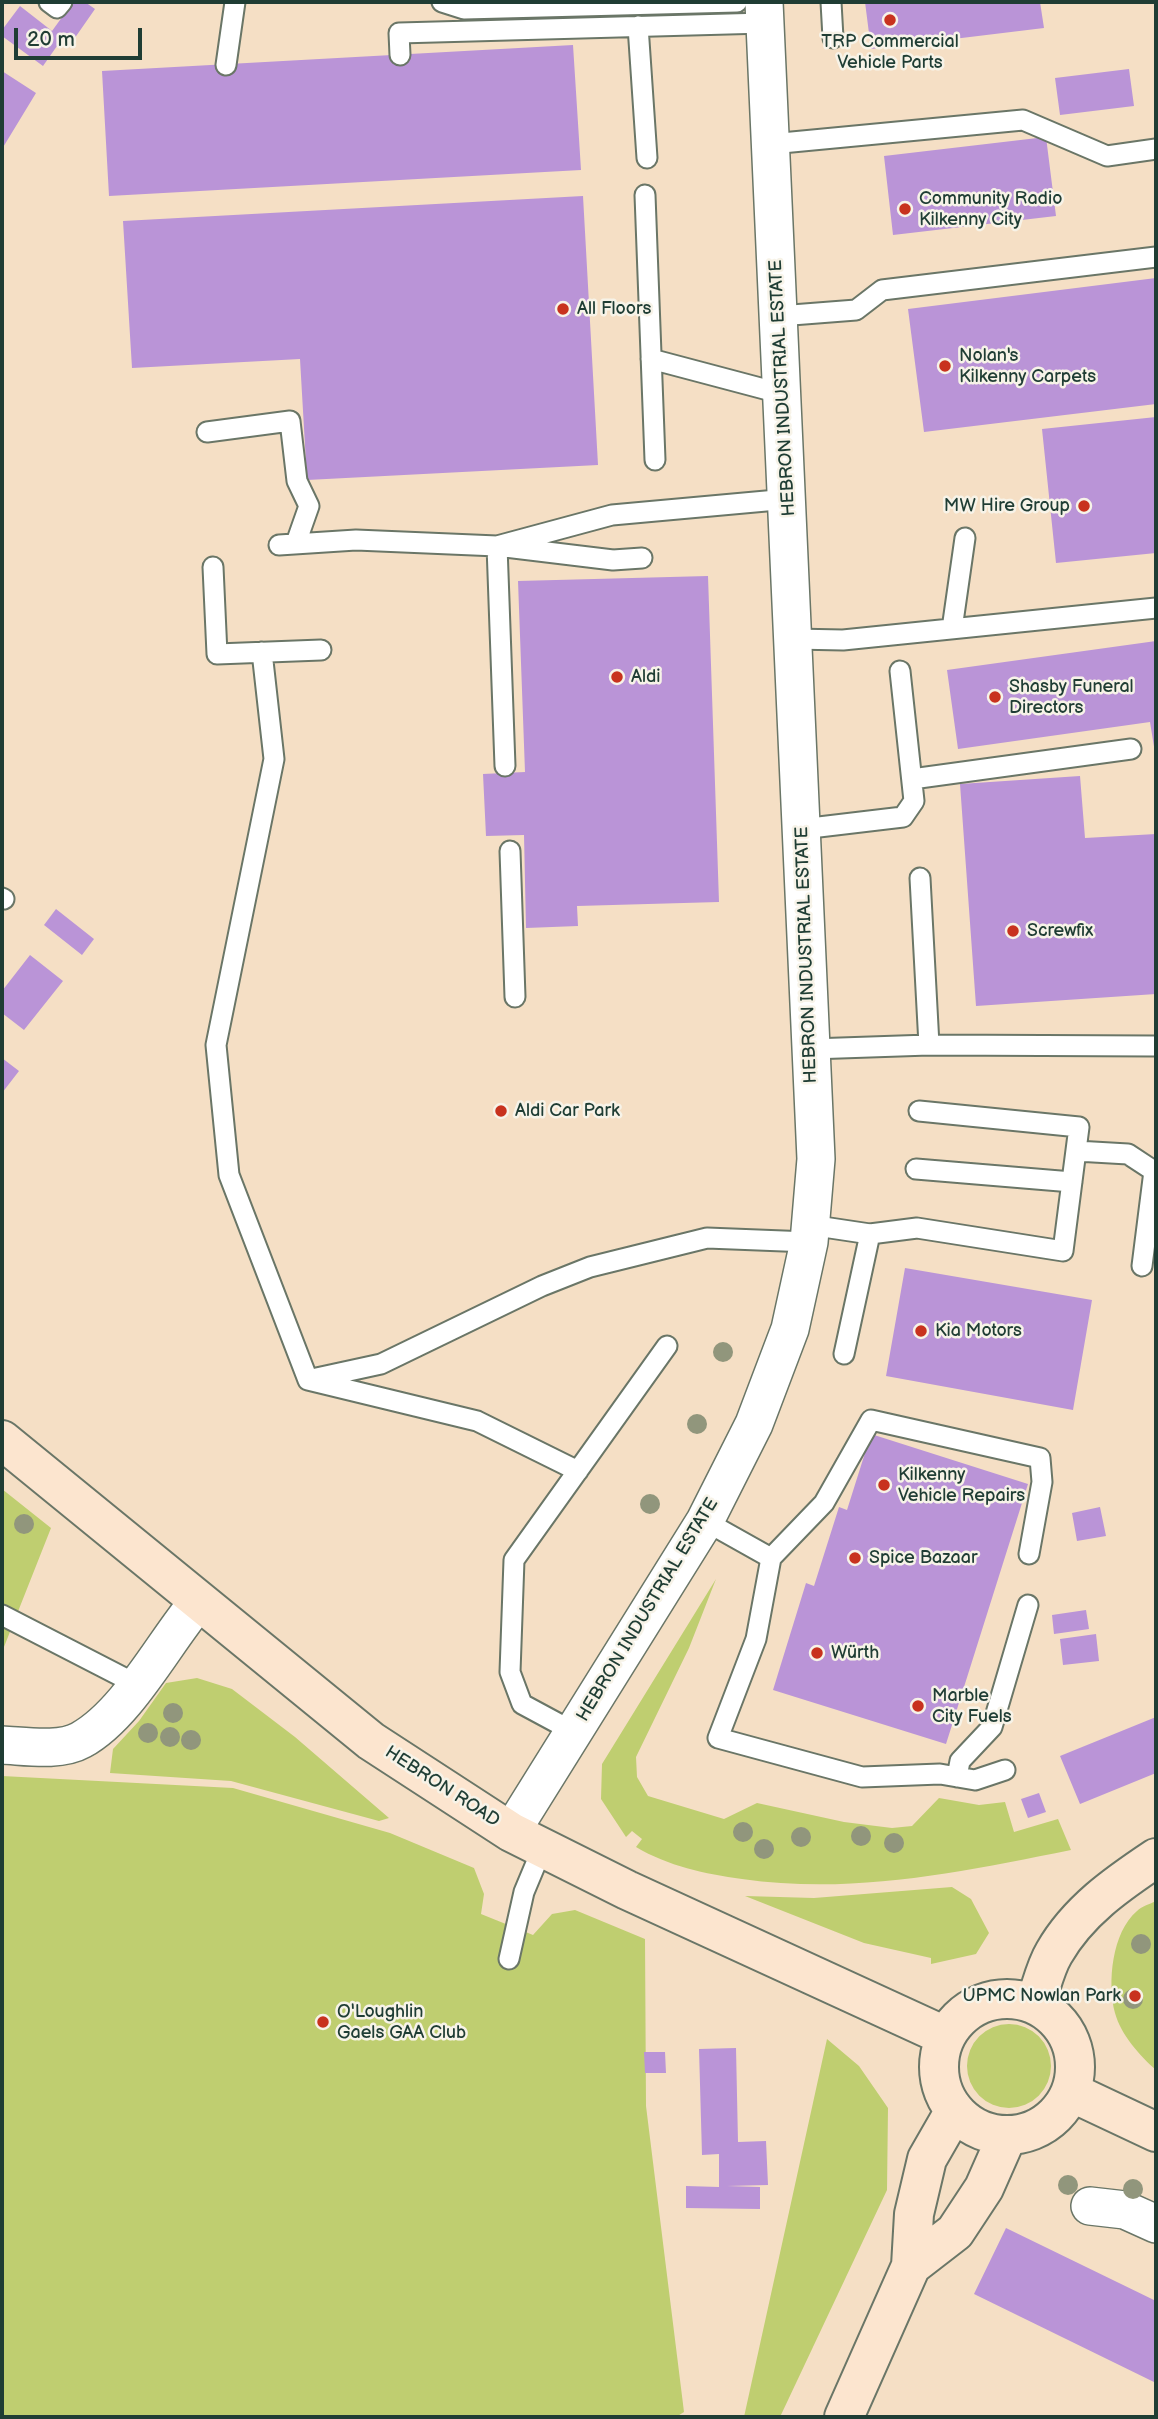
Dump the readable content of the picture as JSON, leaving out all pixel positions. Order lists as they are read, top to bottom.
{
  "streets": {
    "street": ["HEBRON INDUSTRIAL ESTATE", "HEBRON ROAD"]
  },
  "crossings": [
    ["HEBRON INDUSTRIAL ESTATE", "HEBRON ROAD"]
  ],
  "places": [
    "TRP Commercial Vehicle Parts",
    "Community Radio Kilkenny City",
    "All Floors",
    "Nolan's Kilkenny Carpets",
    "MW Hire Group",
    "Aldi",
    "Shasby Funeral Directors",
    "Screwfix",
    "Aldi Car Park",
    "Kia Motors",
    "Kilkenny Vehicle Repairs",
    "Spice Bazaar",
    "Würth",
    "Marble City Fuels",
    "UPMC Nowlan Park",
    "O'Loughlin Gaels GAA Club"
  ],
  "scale_bar": "20 m"
}
